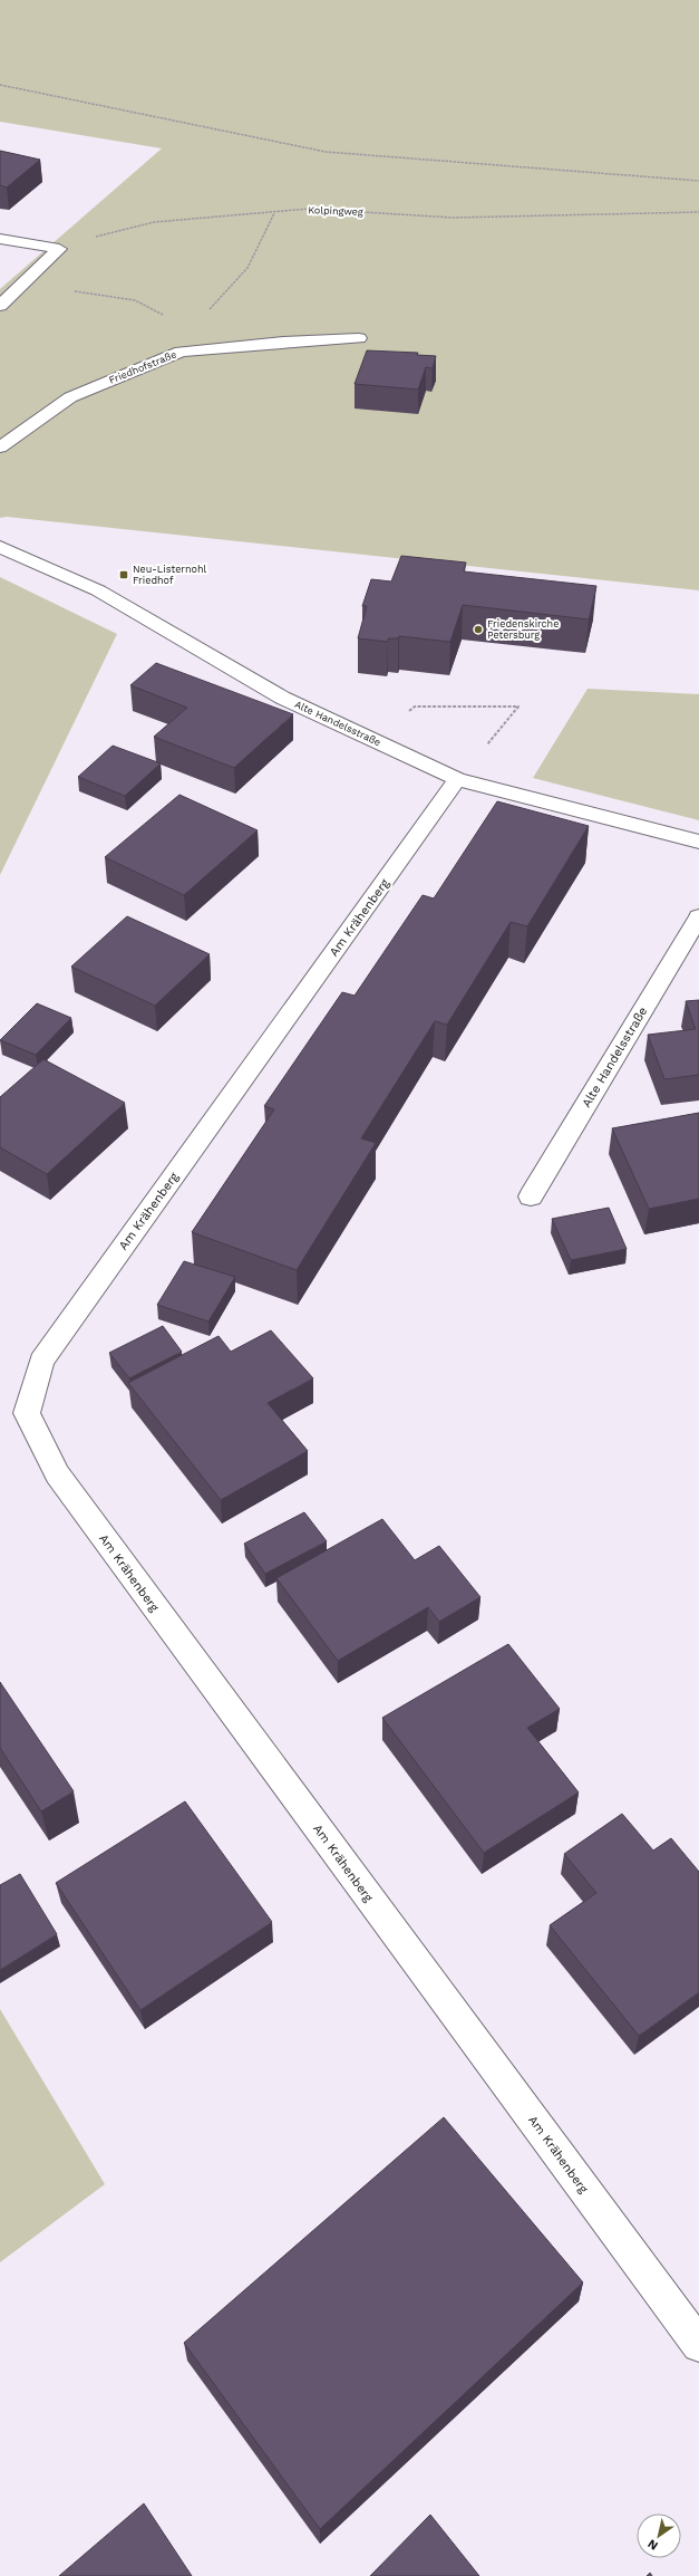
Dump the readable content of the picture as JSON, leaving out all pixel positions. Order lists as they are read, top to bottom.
{
  "streets": {
    "street": ["Friedhofstraße", "Alte Handelsstraße", "Am Krähenberg"],
    "path": ["Kolpingweg"]
  },
  "crossings": [
    ["Alte Handelsstraße", "Am Krähenberg"]
  ],
  "places": {
    "transit": ["Neu-Listernohl Friedhof"],
    "other": ["Friedenskirche Petersburg"]
  },
  "north": "bottom left"
}
